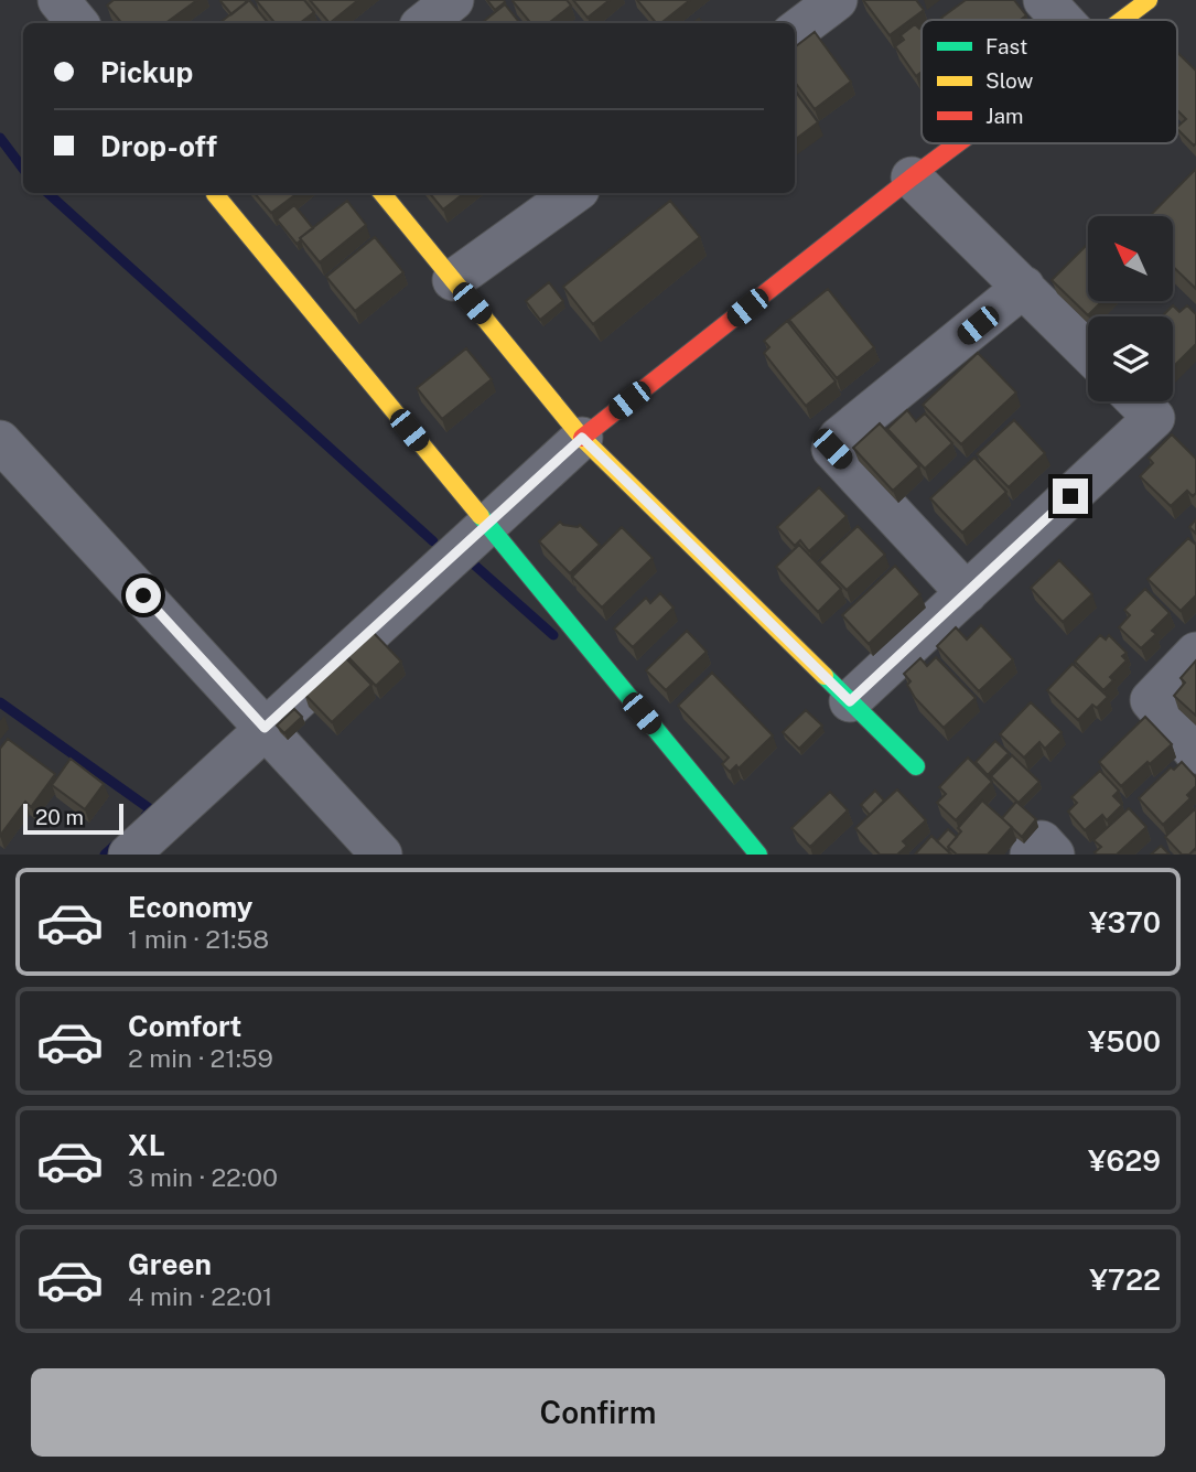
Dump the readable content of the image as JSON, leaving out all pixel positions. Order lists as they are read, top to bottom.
{
  "legend": ["Fast", "Slow", "Jam"],
  "scale_bar": "20 m",
  "north": "top left",
  "page": {
    "banner": ["Pickup", "Drop-off"],
    "scale": "20 m",
    "list": [
      {
        "name": "Economy",
        "note": "1 min · 21:58",
        "value": "¥370"
      },
      {
        "name": "Comfort",
        "note": "2 min · 21:59",
        "value": "¥500"
      },
      {
        "name": "XL",
        "note": "3 min · 22:00",
        "value": "¥629"
      },
      {
        "name": "Green",
        "note": "4 min · 22:01",
        "value": "¥722"
      }
    ],
    "buttons": "Confirm"
  }
}
